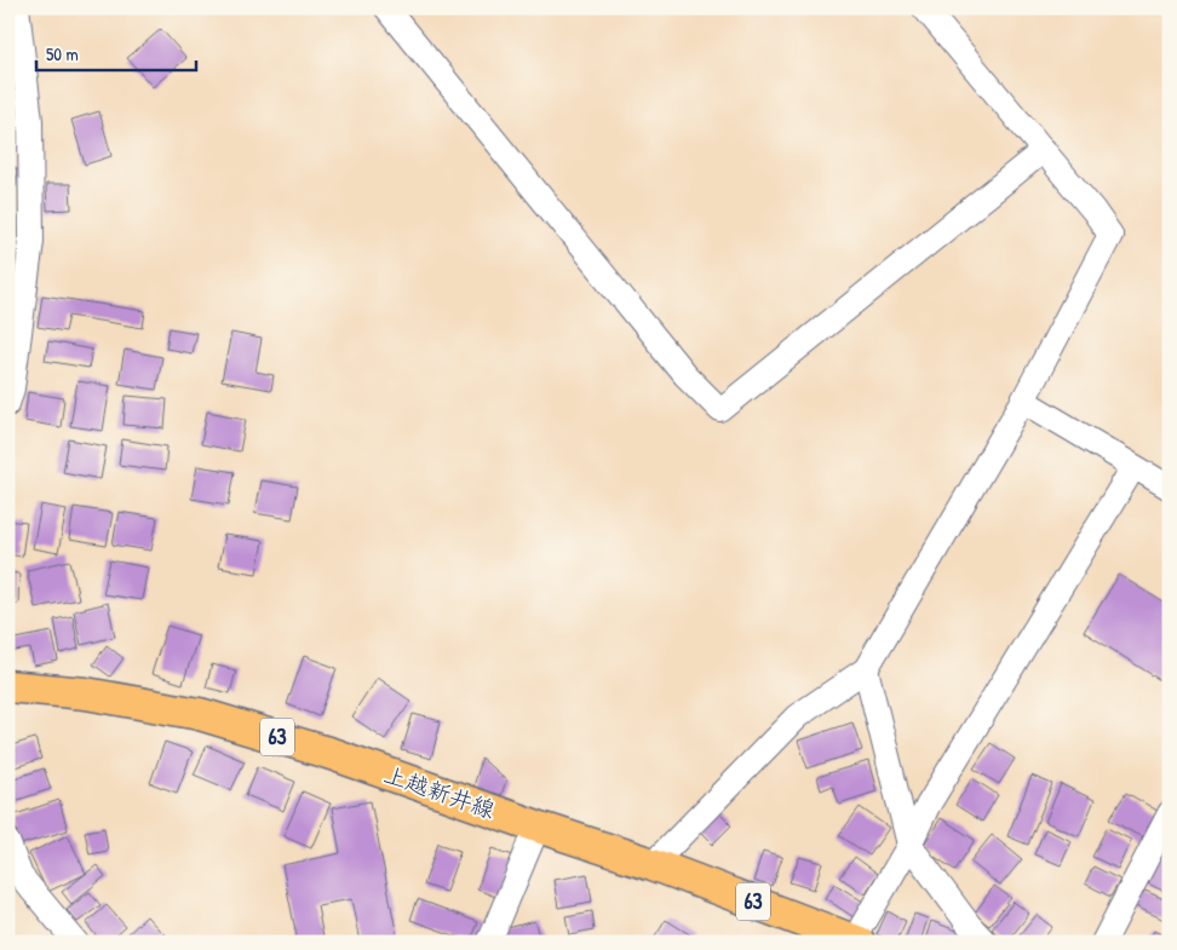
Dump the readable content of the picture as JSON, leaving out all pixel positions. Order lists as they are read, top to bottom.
{
  "streets": {
    "main road": ["63", "上越新井線"]
  },
  "scale_bar": "50 m"
}
